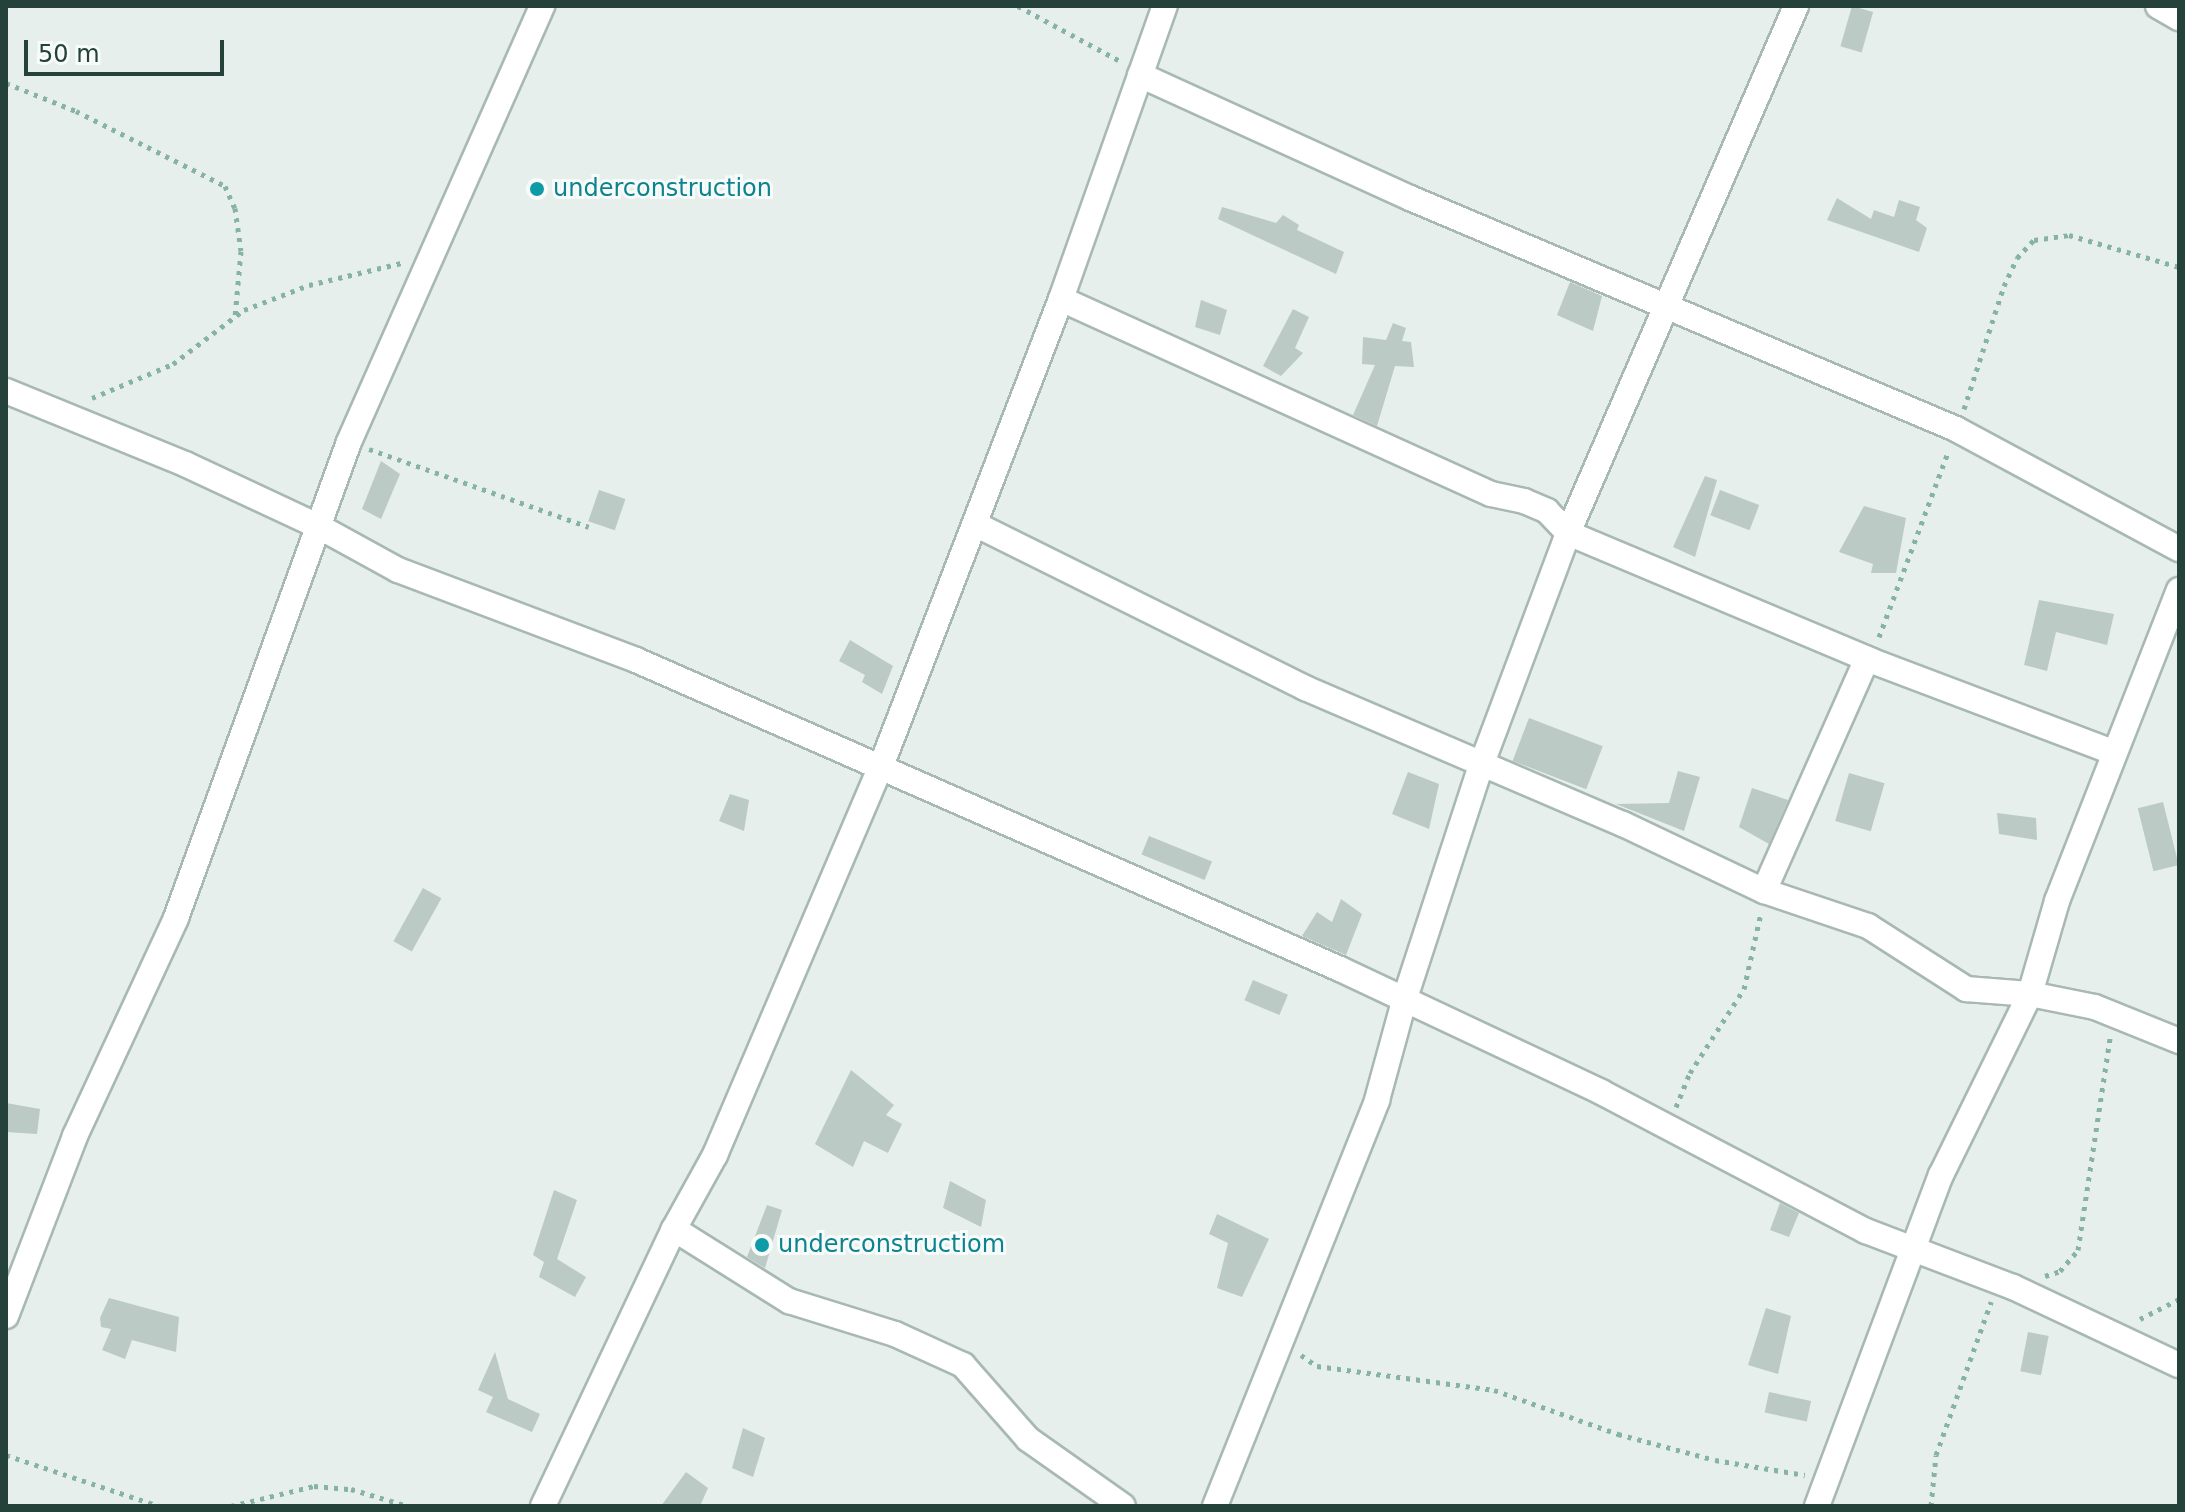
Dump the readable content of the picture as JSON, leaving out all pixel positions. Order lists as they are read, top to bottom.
{
  "places": ["underconstruction", "underconstructiom"],
  "scale_bar": "50 m"
}
